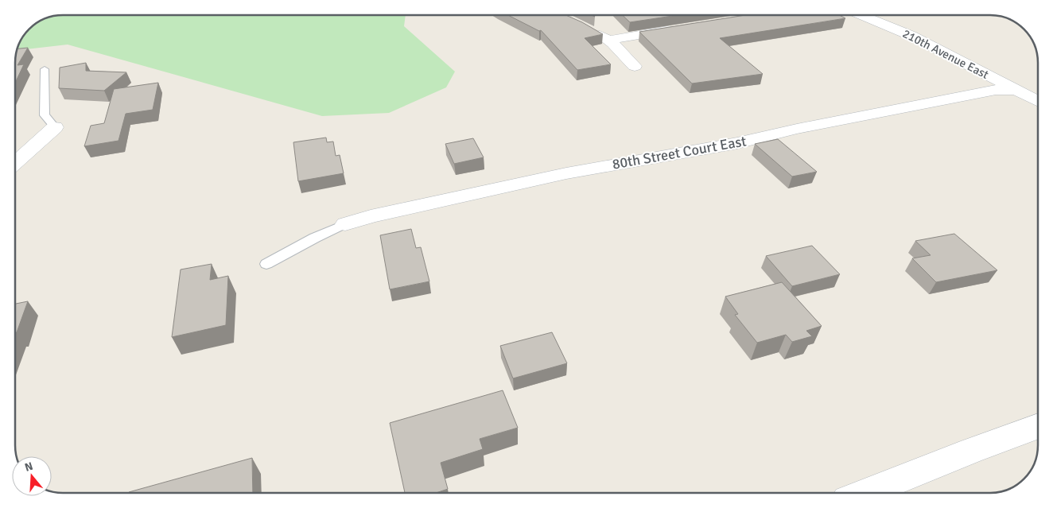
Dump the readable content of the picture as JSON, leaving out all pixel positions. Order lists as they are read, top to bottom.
{
  "streets": {
    "street": ["210th Avenue East", "80th Street Court East"]
  },
  "crossings": [
    ["210th Avenue East", "80th Street Court East"]
  ],
  "north": "top"
}
